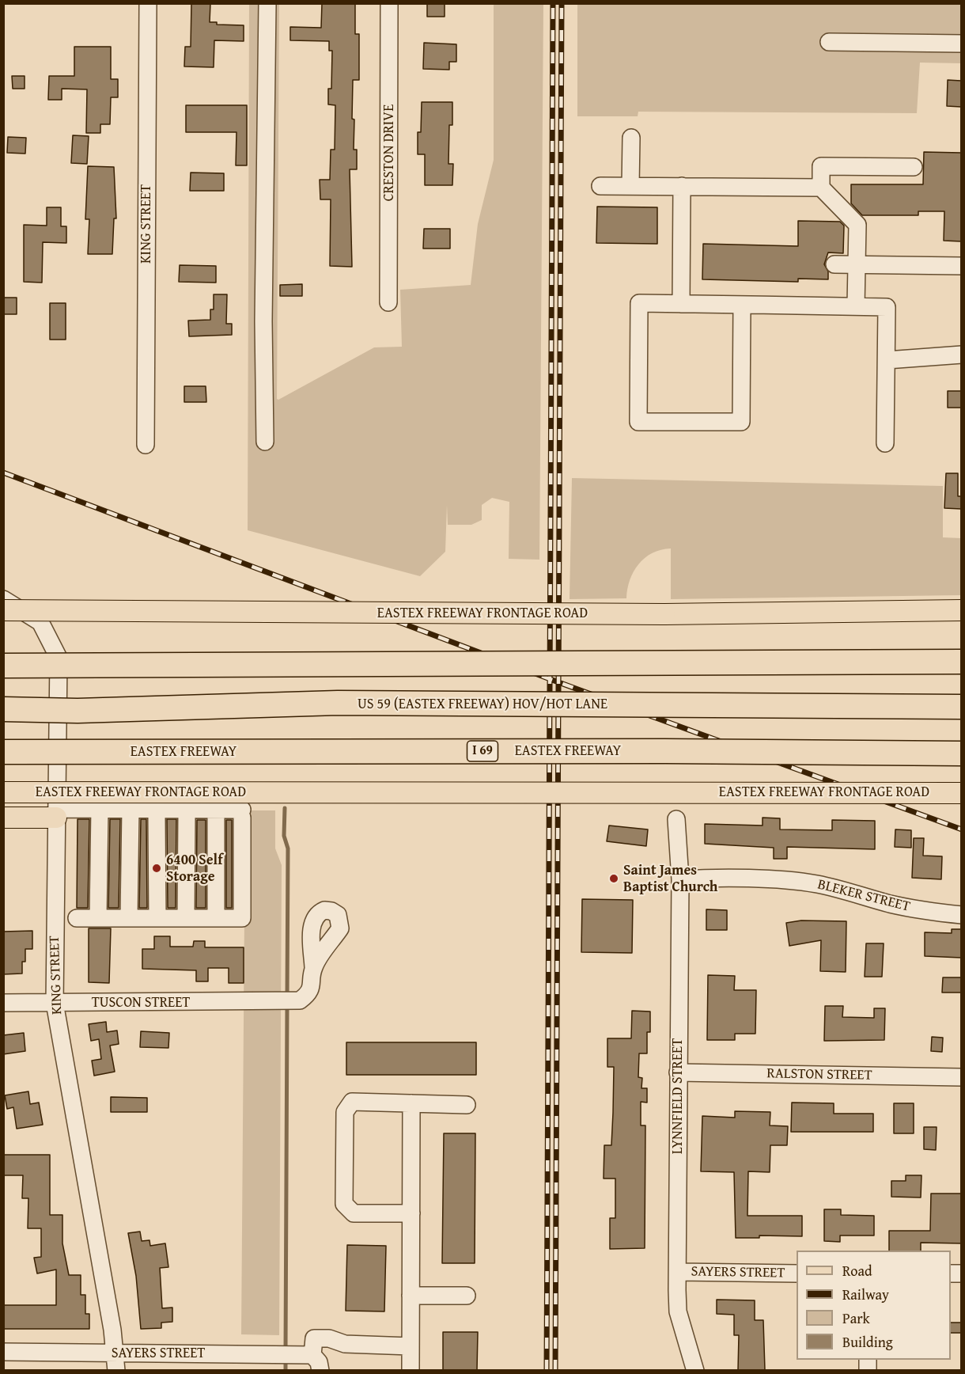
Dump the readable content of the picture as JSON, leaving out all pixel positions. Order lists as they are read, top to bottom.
{
  "streets": {
    "highway": ["US 59 (EASTEX FREEWAY) HOV/HOT LANE", "I 69", "EASTEX FREEWAY"],
    "main road": ["EASTEX FREEWAY FRONTAGE ROAD"],
    "street": [
      "CRESTON DRIVE",
      "KING STREET",
      "BLEKER STREET",
      "TUSCON STREET",
      "RALSTON STREET",
      "LYNNFIELD STREET",
      "SAYERS STREET"
    ]
  },
  "crossings": [
    ["KING STREET", "TUSCON STREET"],
    ["KING STREET", "SAYERS STREET"],
    ["BLEKER STREET", "LYNNFIELD STREET"],
    ["RALSTON STREET", "LYNNFIELD STREET"],
    ["LYNNFIELD STREET", "SAYERS STREET"]
  ],
  "places": ["6400 Self Storage", "Saint James Baptist Church"],
  "legend": [
    "Road",
    "Railway",
    "Park",
    "Building"
  ]
}
